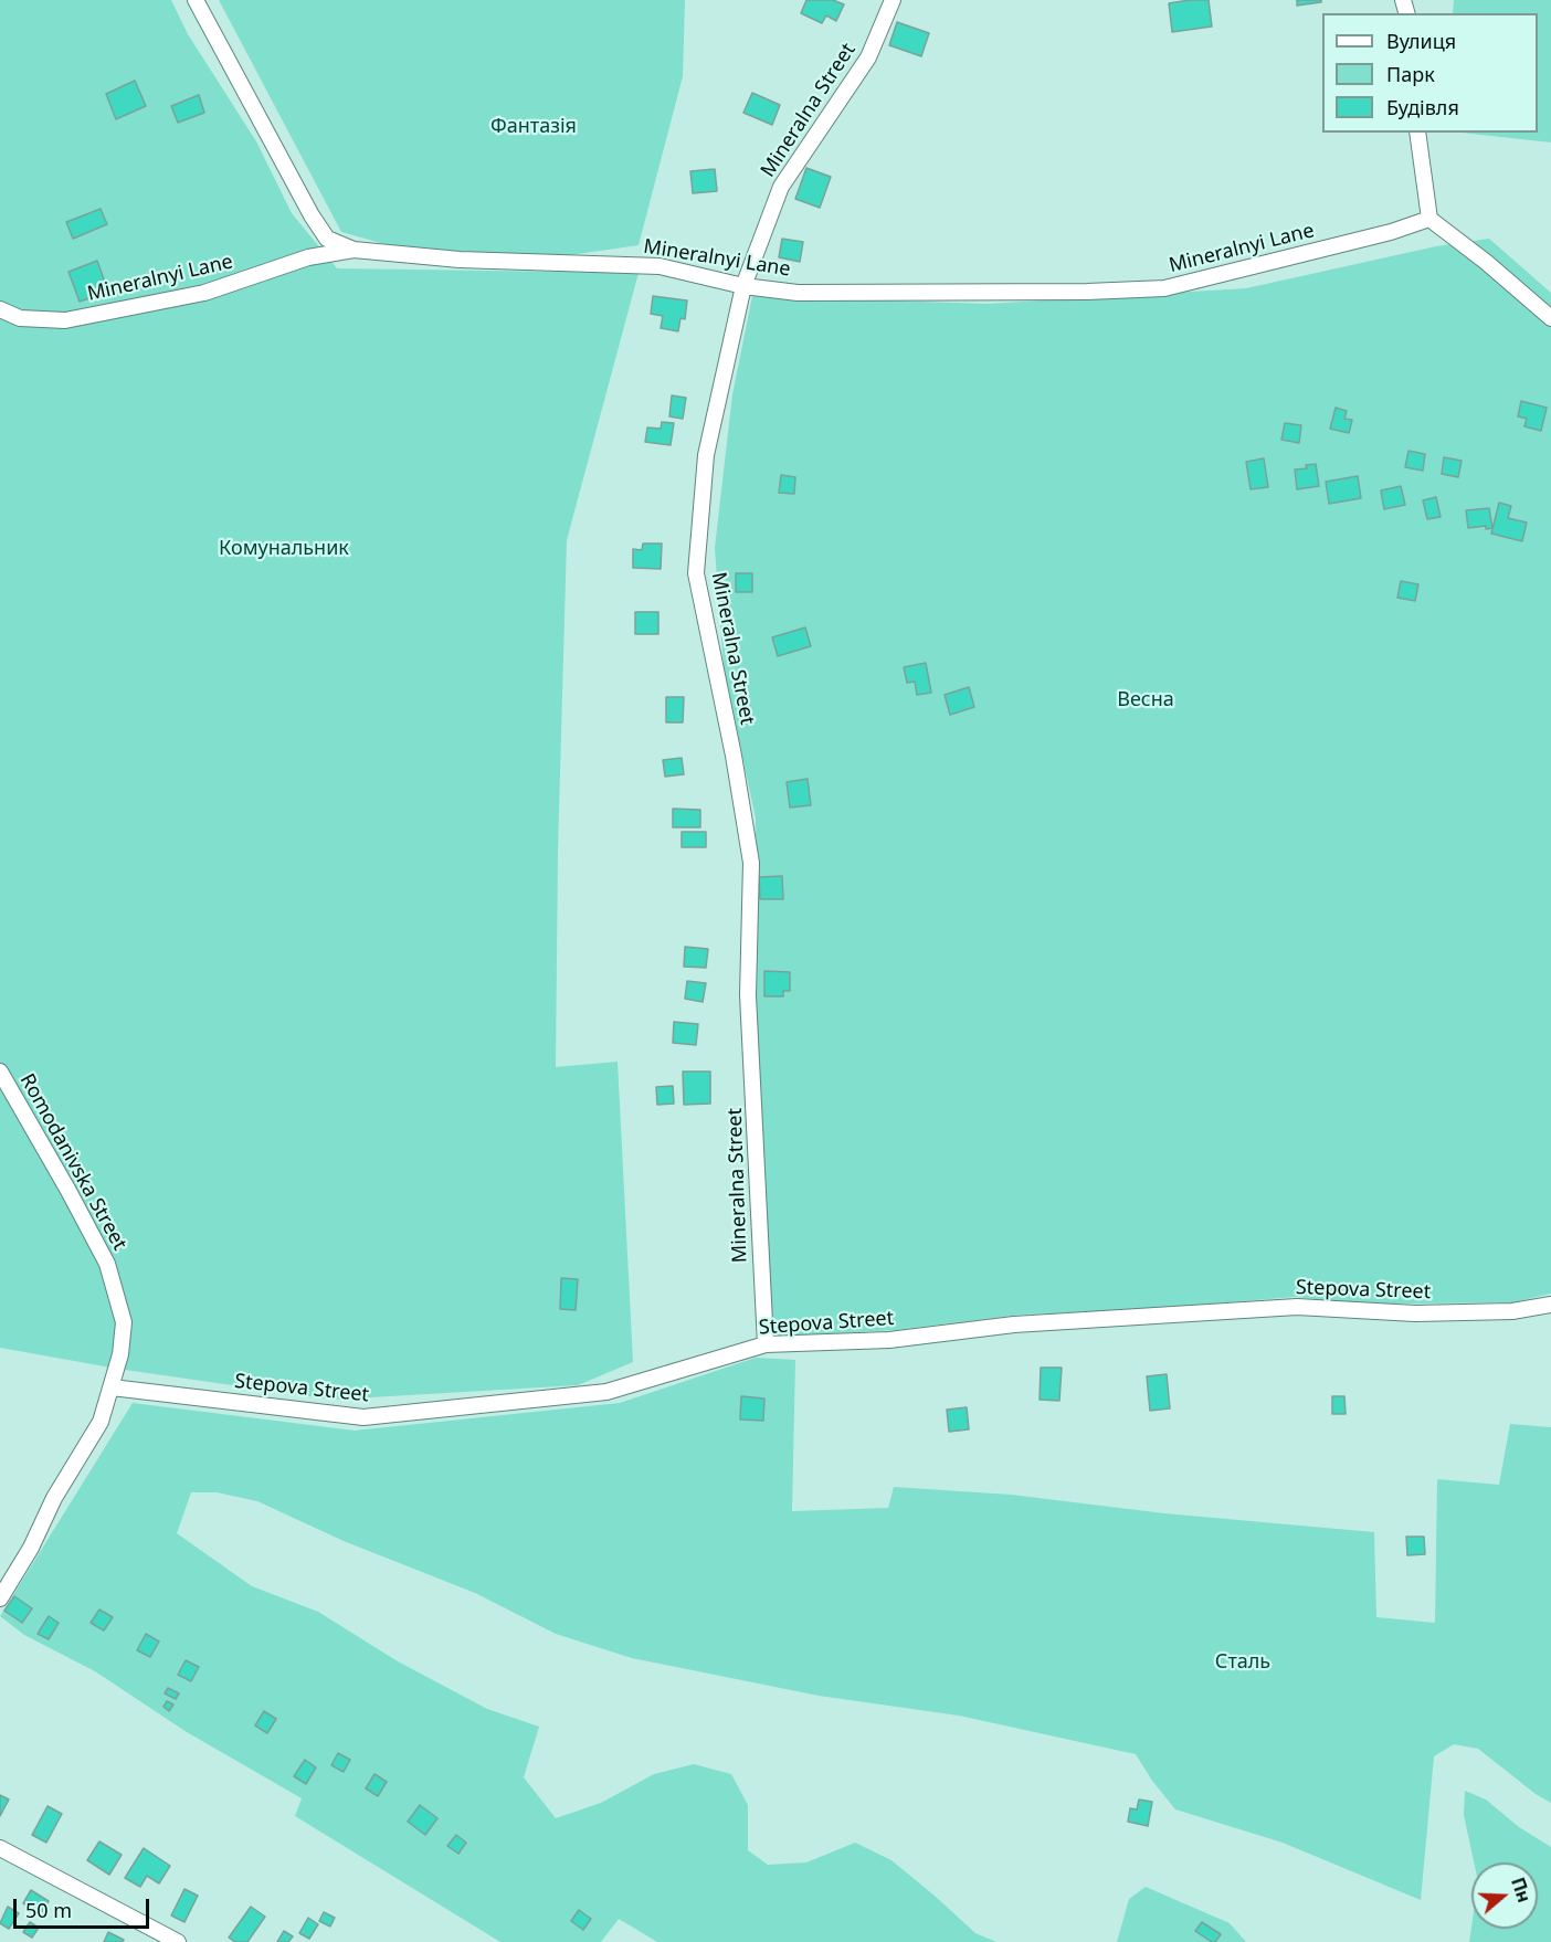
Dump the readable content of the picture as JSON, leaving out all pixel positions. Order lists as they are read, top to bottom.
{
  "streets": {
    "street": [
      "Mineralna Street",
      "Mineralnyi Lane",
      "Romodanivska Street",
      "Stepova Street"
    ]
  },
  "crossings": [
    ["Mineralna Street", "Mineralnyi Lane"],
    ["Mineralna Street", "Stepova Street"],
    ["Romodanivska Street", "Stepova Street"]
  ],
  "parks": [
    "Фантазія",
    "Комунальник",
    "Весна",
    "Сталь"
  ],
  "legend": ["Вулиця", "Парк", "Будівля"],
  "scale_bar": "50 m",
  "north": "right"
}
